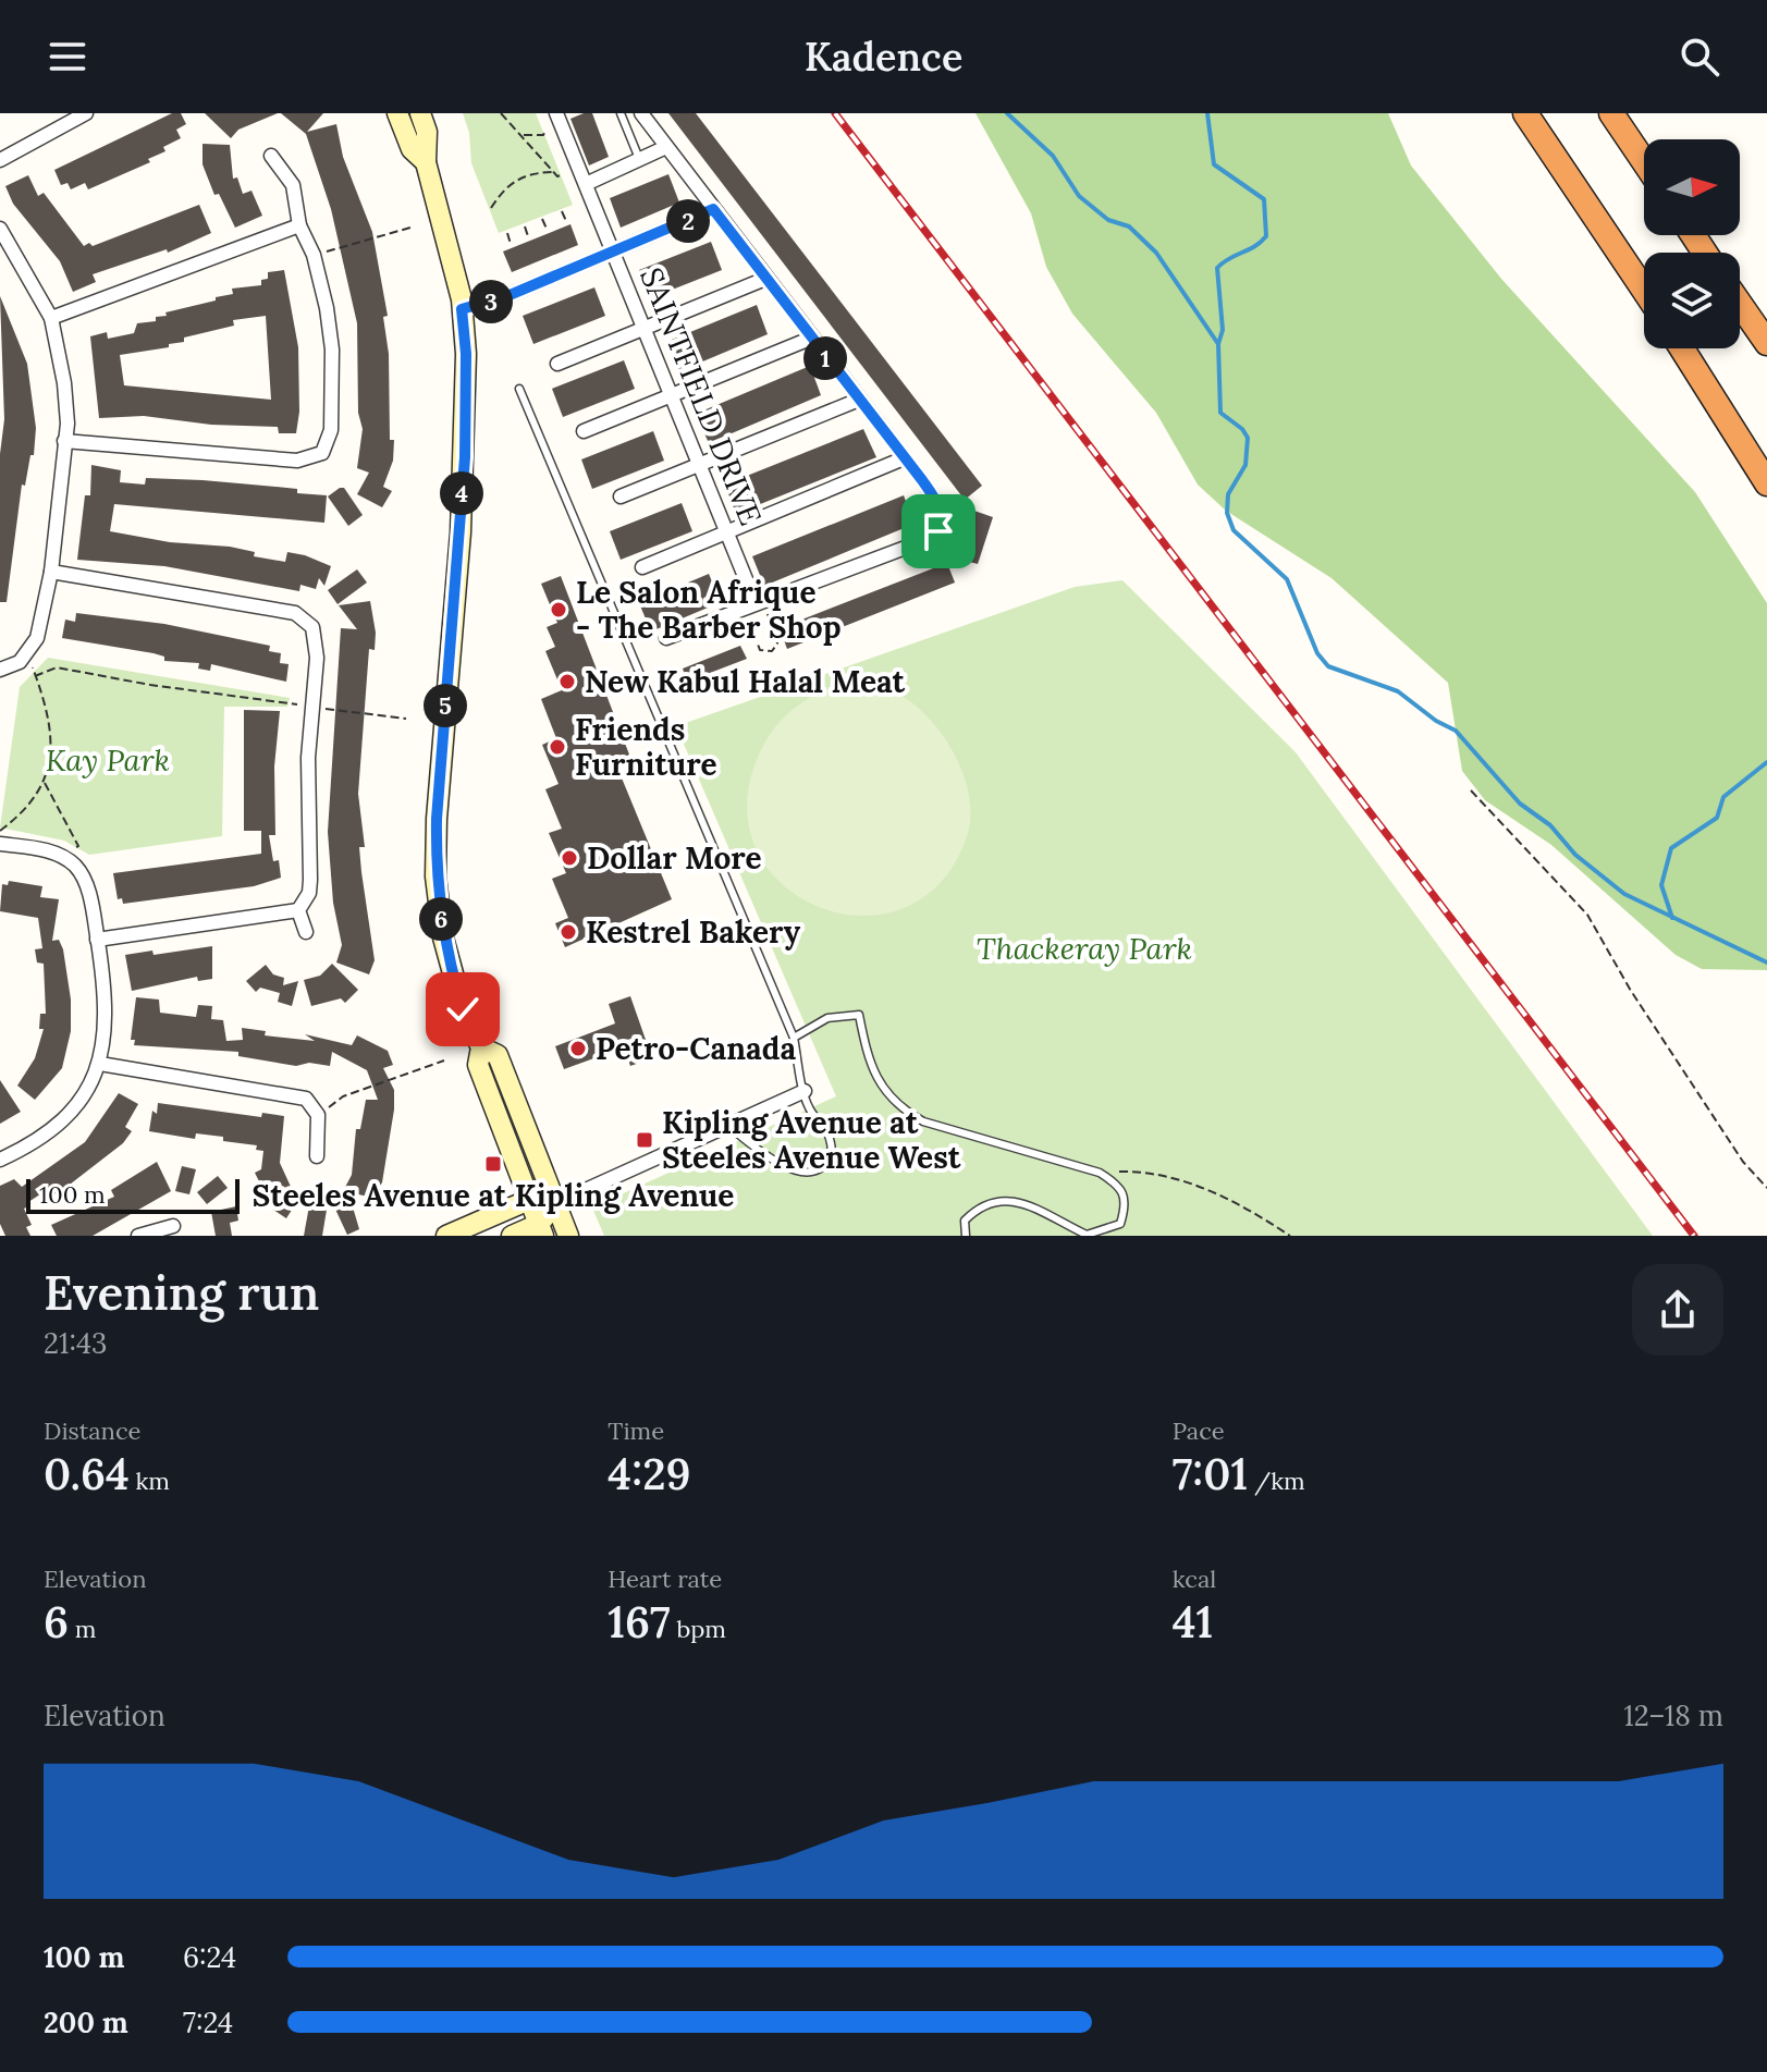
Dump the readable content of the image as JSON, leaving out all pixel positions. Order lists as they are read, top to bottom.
{
  "streets": {
    "street": ["SAINTFIELD DRIVE"]
  },
  "parks": ["Kay Park", "Thackeray Park"],
  "places": {
    "other": [
      "Le Salon Afrique - The Barber Shop",
      "New Kabul Halal Meat",
      "Friends Furniture",
      "Dollar More",
      "Kestrel Bakery",
      "Petro-Canada"
    ],
    "transit": ["Kipling Avenue at Steeles Avenue West", "Steeles Avenue at Kipling Avenue"]
  },
  "scale_bar": "100 m",
  "north": "right",
  "page": {
    "header": "Kadence",
    "pins": [
      "2",
      "3",
      "1",
      "4",
      "5",
      "6"
    ],
    "scale": "100 m",
    "heading": ["Evening run", "21:43"],
    "stats": [
      ["Distance", "0.64 km"],
      ["Time", "4:29"],
      ["Pace", "7:01 /km"],
      ["Elevation", "6 m"],
      ["Heart rate", "167 bpm"],
      ["kcal", "41"]
    ],
    "chart": ["Elevation", "12–18 m"],
    "list": [
      {
        "name": "100 m",
        "note": "6:24"
      },
      {
        "name": "200 m",
        "note": "7:24"
      }
    ]
  }
}
